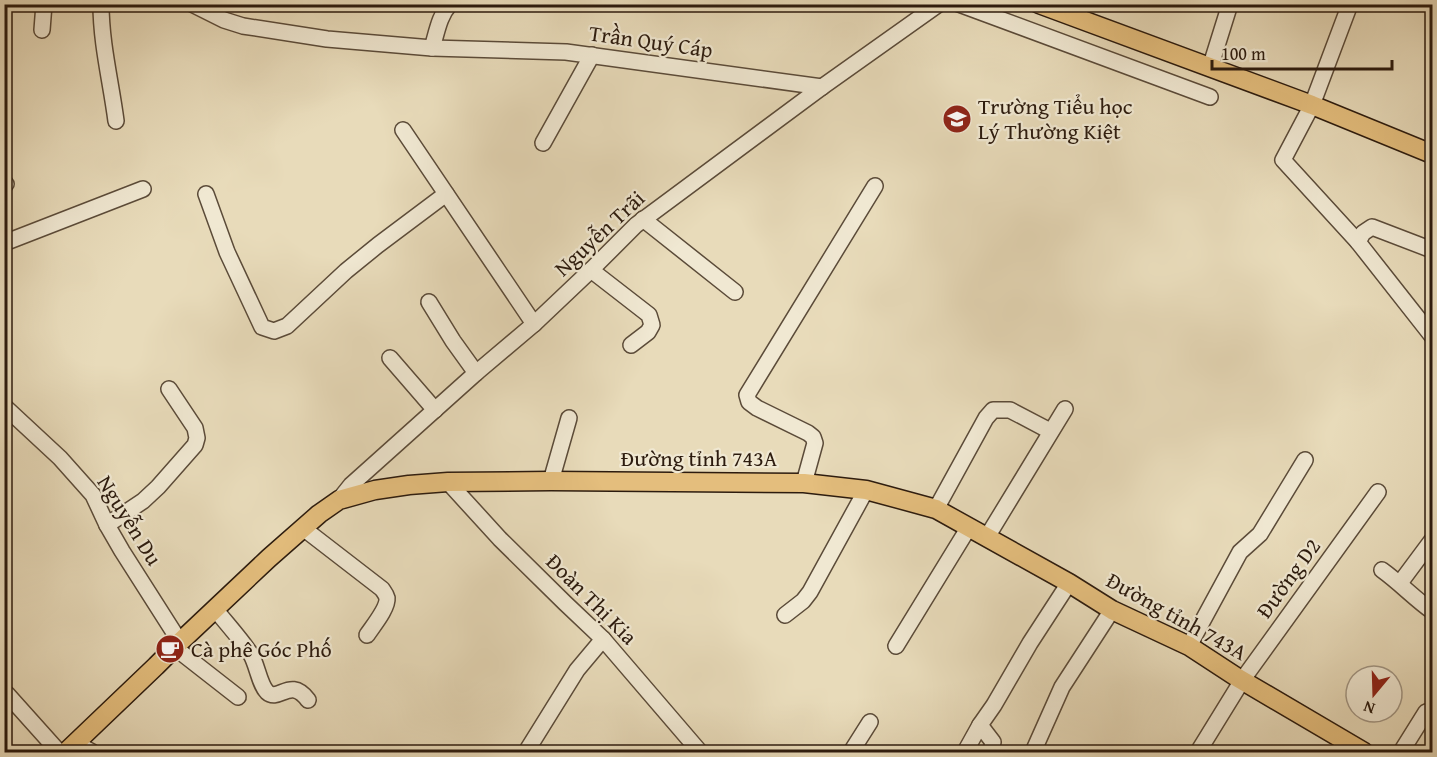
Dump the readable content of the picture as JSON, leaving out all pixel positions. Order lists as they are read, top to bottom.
{
  "streets": {
    "main road": ["Đường tỉnh 743A"],
    "street": [
      "Trần Quý Cáp",
      "Nguyễn Trãi",
      "Nguyễn Du",
      "Đường D2",
      "Đoàn Thị Kia"
    ]
  },
  "crossings": [
    ["Trần Quý Cáp", "Nguyễn Trãi"],
    ["Nguyễn Trãi", "Đường tỉnh 743A"],
    ["Đường tỉnh 743A", "Nguyễn Du"],
    ["Đường tỉnh 743A", "Đường D2"],
    ["Đường tỉnh 743A", "Đoàn Thị Kia"]
  ],
  "places": {
    "school or university": ["Trường Tiểu học Lý Thường Kiệt"],
    "cafe": ["Cà phê Góc Phố"]
  },
  "scale_bar": "100 m",
  "north": "bottom"
}
